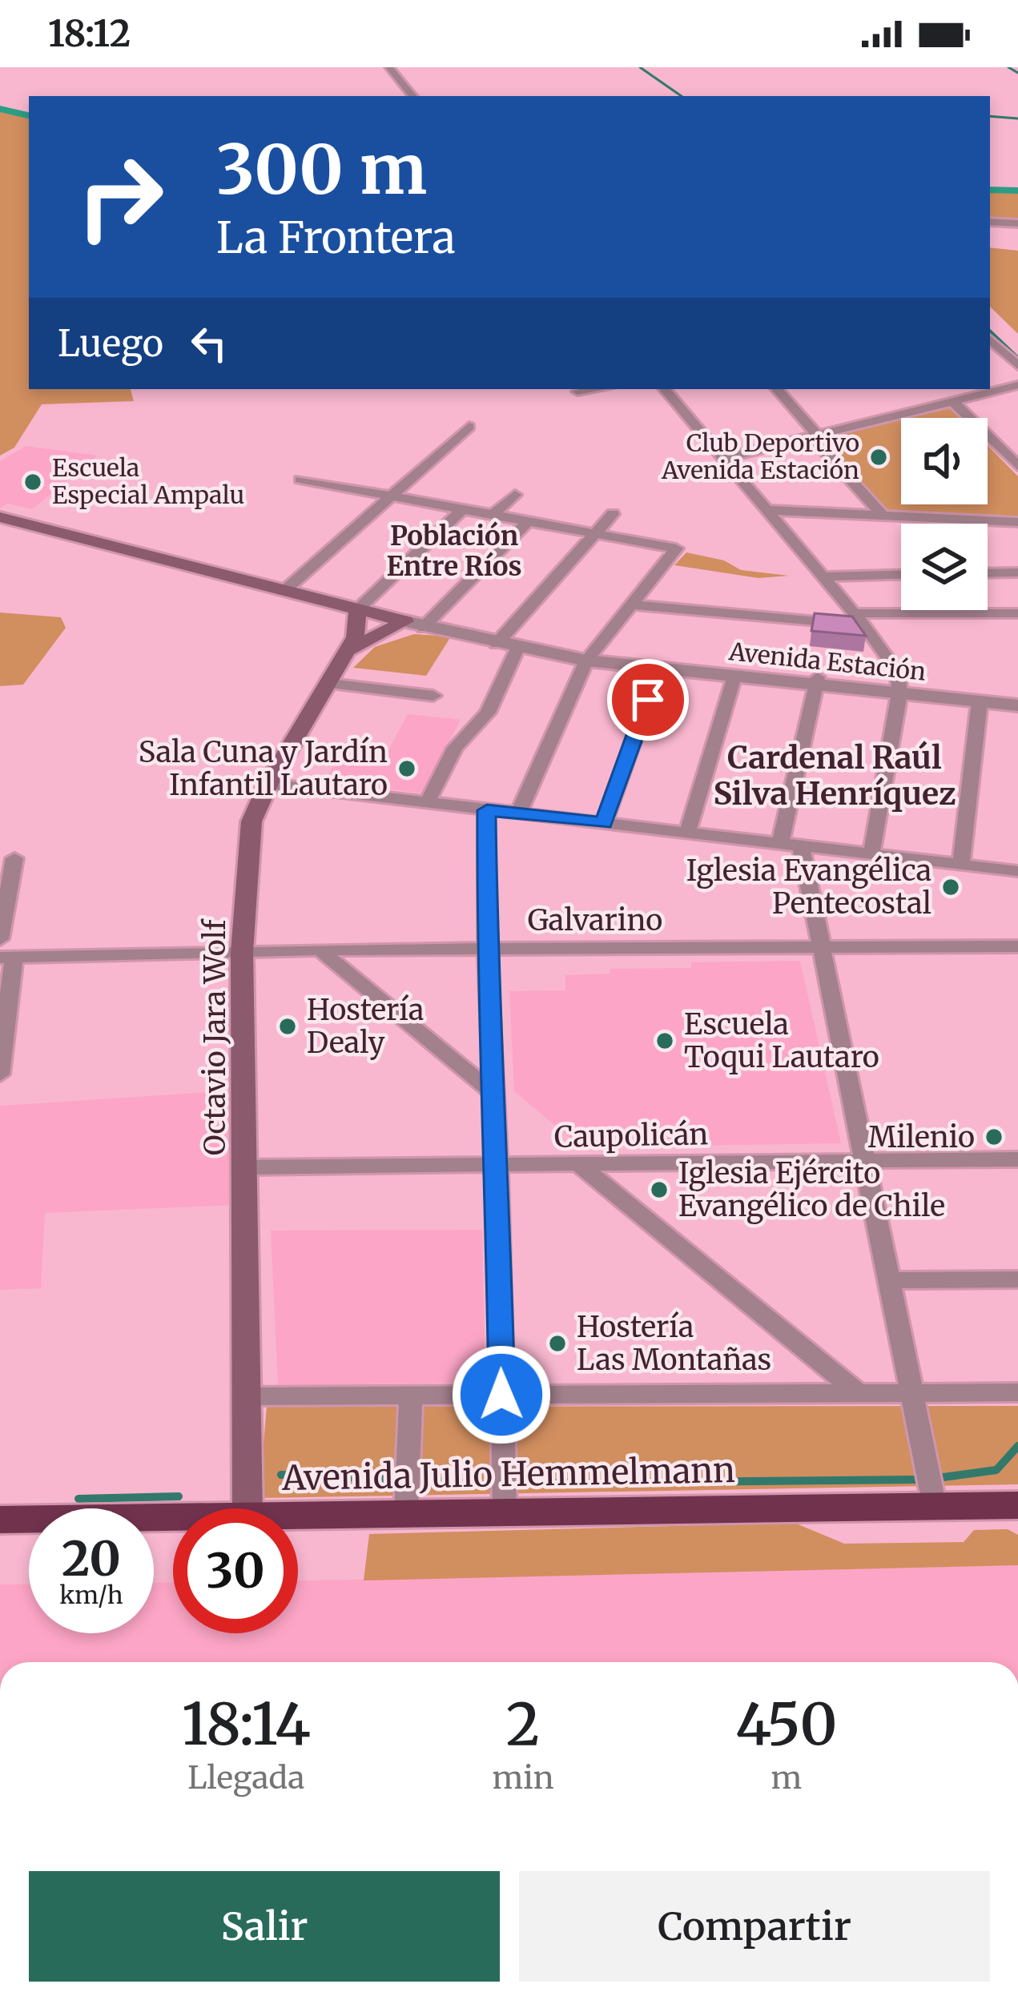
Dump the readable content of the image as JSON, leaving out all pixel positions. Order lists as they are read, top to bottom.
{
  "streets": {
    "highway": ["Avenida Julio Hemmelmann"],
    "main road": ["Avenida Estación", "Octavio Jara Wolf"],
    "street": ["Galvarino", "Caupolicán"]
  },
  "crossings": [
    ["Avenida Estación", "Octavio Jara Wolf"],
    ["Galvarino", "Octavio Jara Wolf"],
    ["Octavio Jara Wolf", "Caupolicán"]
  ],
  "districts": ["Población Entre Ríos", "Cardenal Raúl Silva Henríquez"],
  "places": [
    "Club Deportivo Avenida Estación",
    "Escuela Especial Ampalu",
    "Sala Cuna y Jardín Infantil Lautaro",
    "Iglesia Evangélica Pentecostal",
    "Hostería Dealy",
    "Escuela Toqui Lautaro",
    "Milenio",
    "Iglesia Ejército Evangélico de Chile",
    "Hostería Las Montañas"
  ],
  "page": {
    "status": "18:12",
    "turn": ["300 m", "La Frontera"],
    "then": "Luego",
    "speed": "20 km/h",
    "limit": "30",
    "eta": [
      "18:14",
      "Llegada",
      "2",
      "min",
      "450",
      "m"
    ],
    "buttons": ["Salir", "Compartir"]
  }
}
